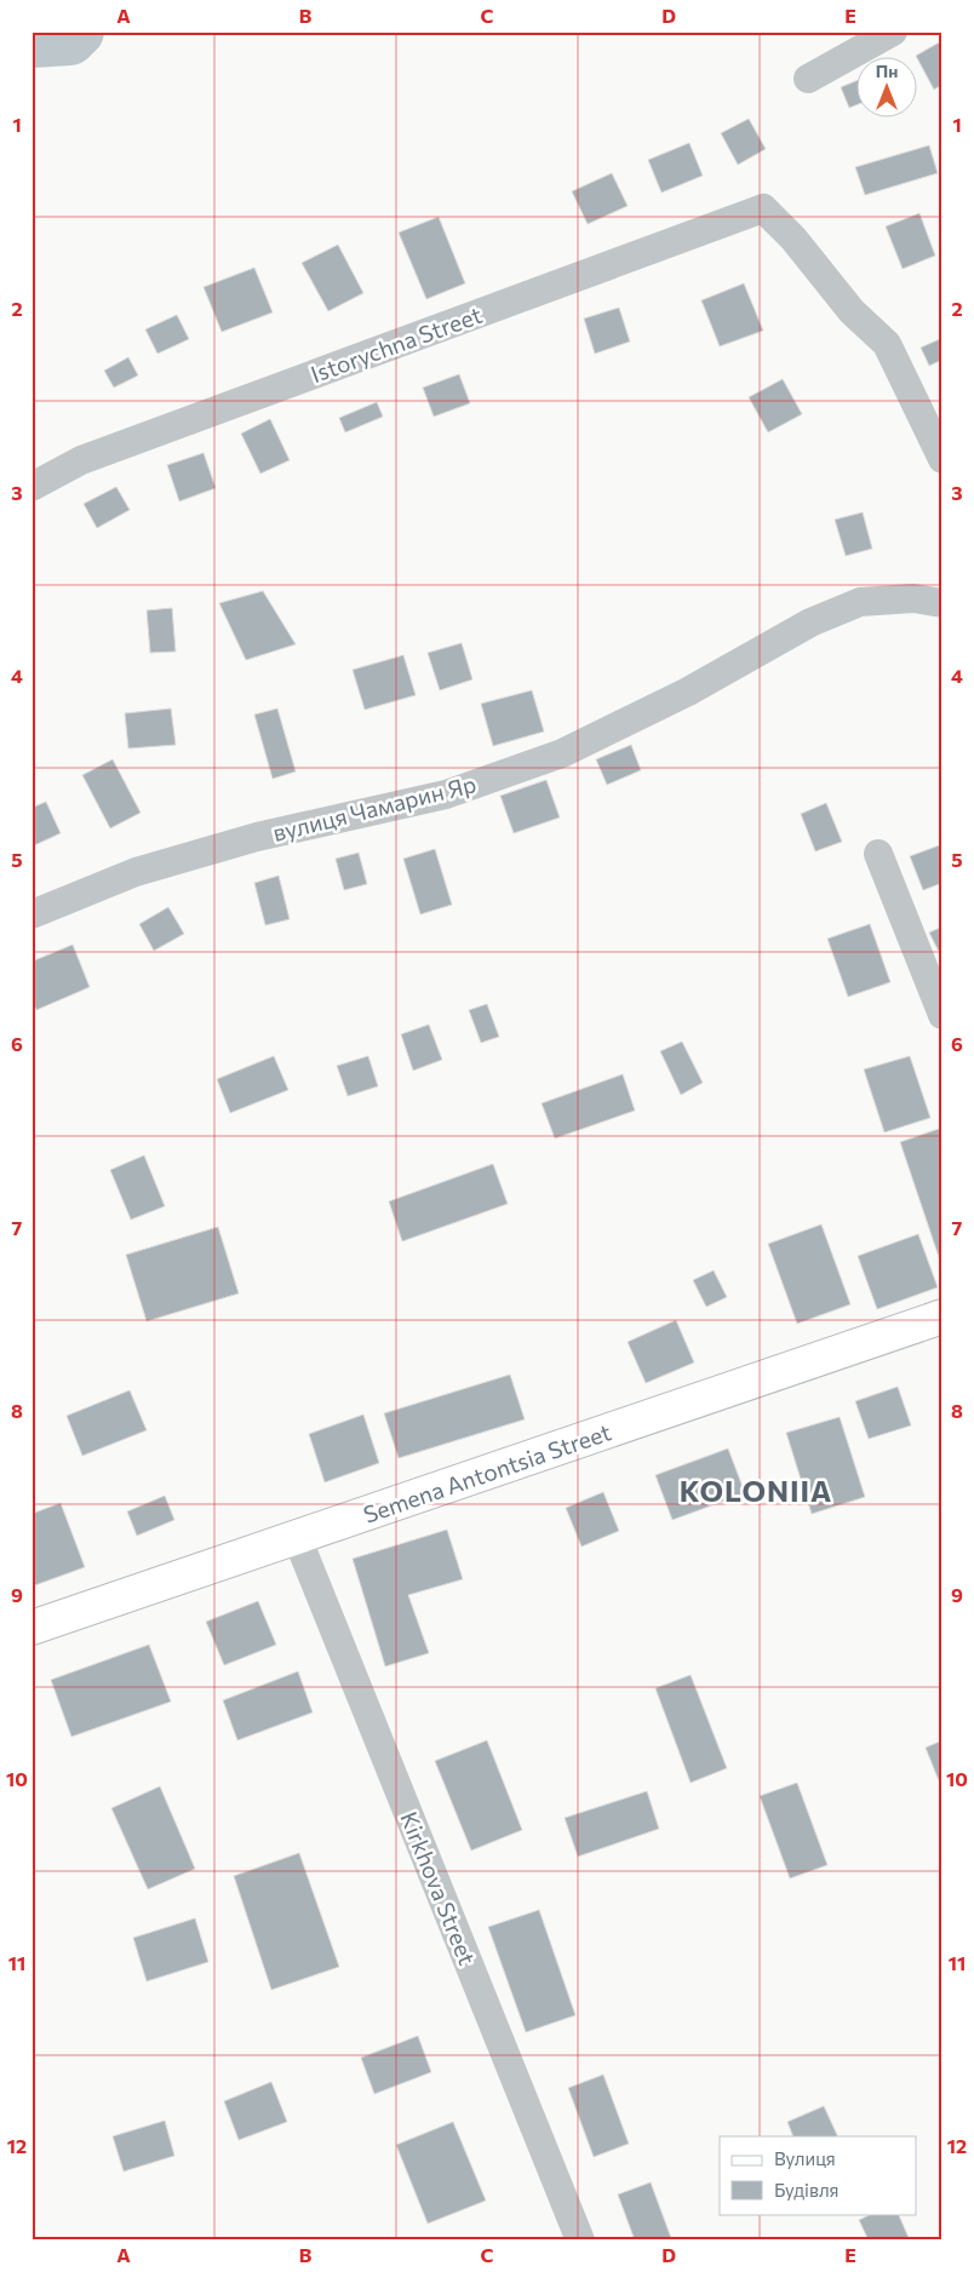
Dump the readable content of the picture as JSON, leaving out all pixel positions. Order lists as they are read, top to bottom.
{
  "streets": {
    "street": [
      "Istorychna Street",
      "вулиця Чамарин Яр",
      "Semena Antontsia Street",
      "Kirkhova Street"
    ]
  },
  "crossings": [
    ["Semena Antontsia Street", "Kirkhova Street"]
  ],
  "districts": ["KOLONIIA"],
  "legend": ["Вулиця", "Будівля"],
  "north": "top",
  "grid": {
    "columns": [
      "A",
      "B",
      "C",
      "D",
      "E"
    ],
    "rows": [
      "1",
      "2",
      "3",
      "4",
      "5",
      "6",
      "7",
      "8",
      "9",
      "10",
      "11",
      "12"
    ]
  }
}
